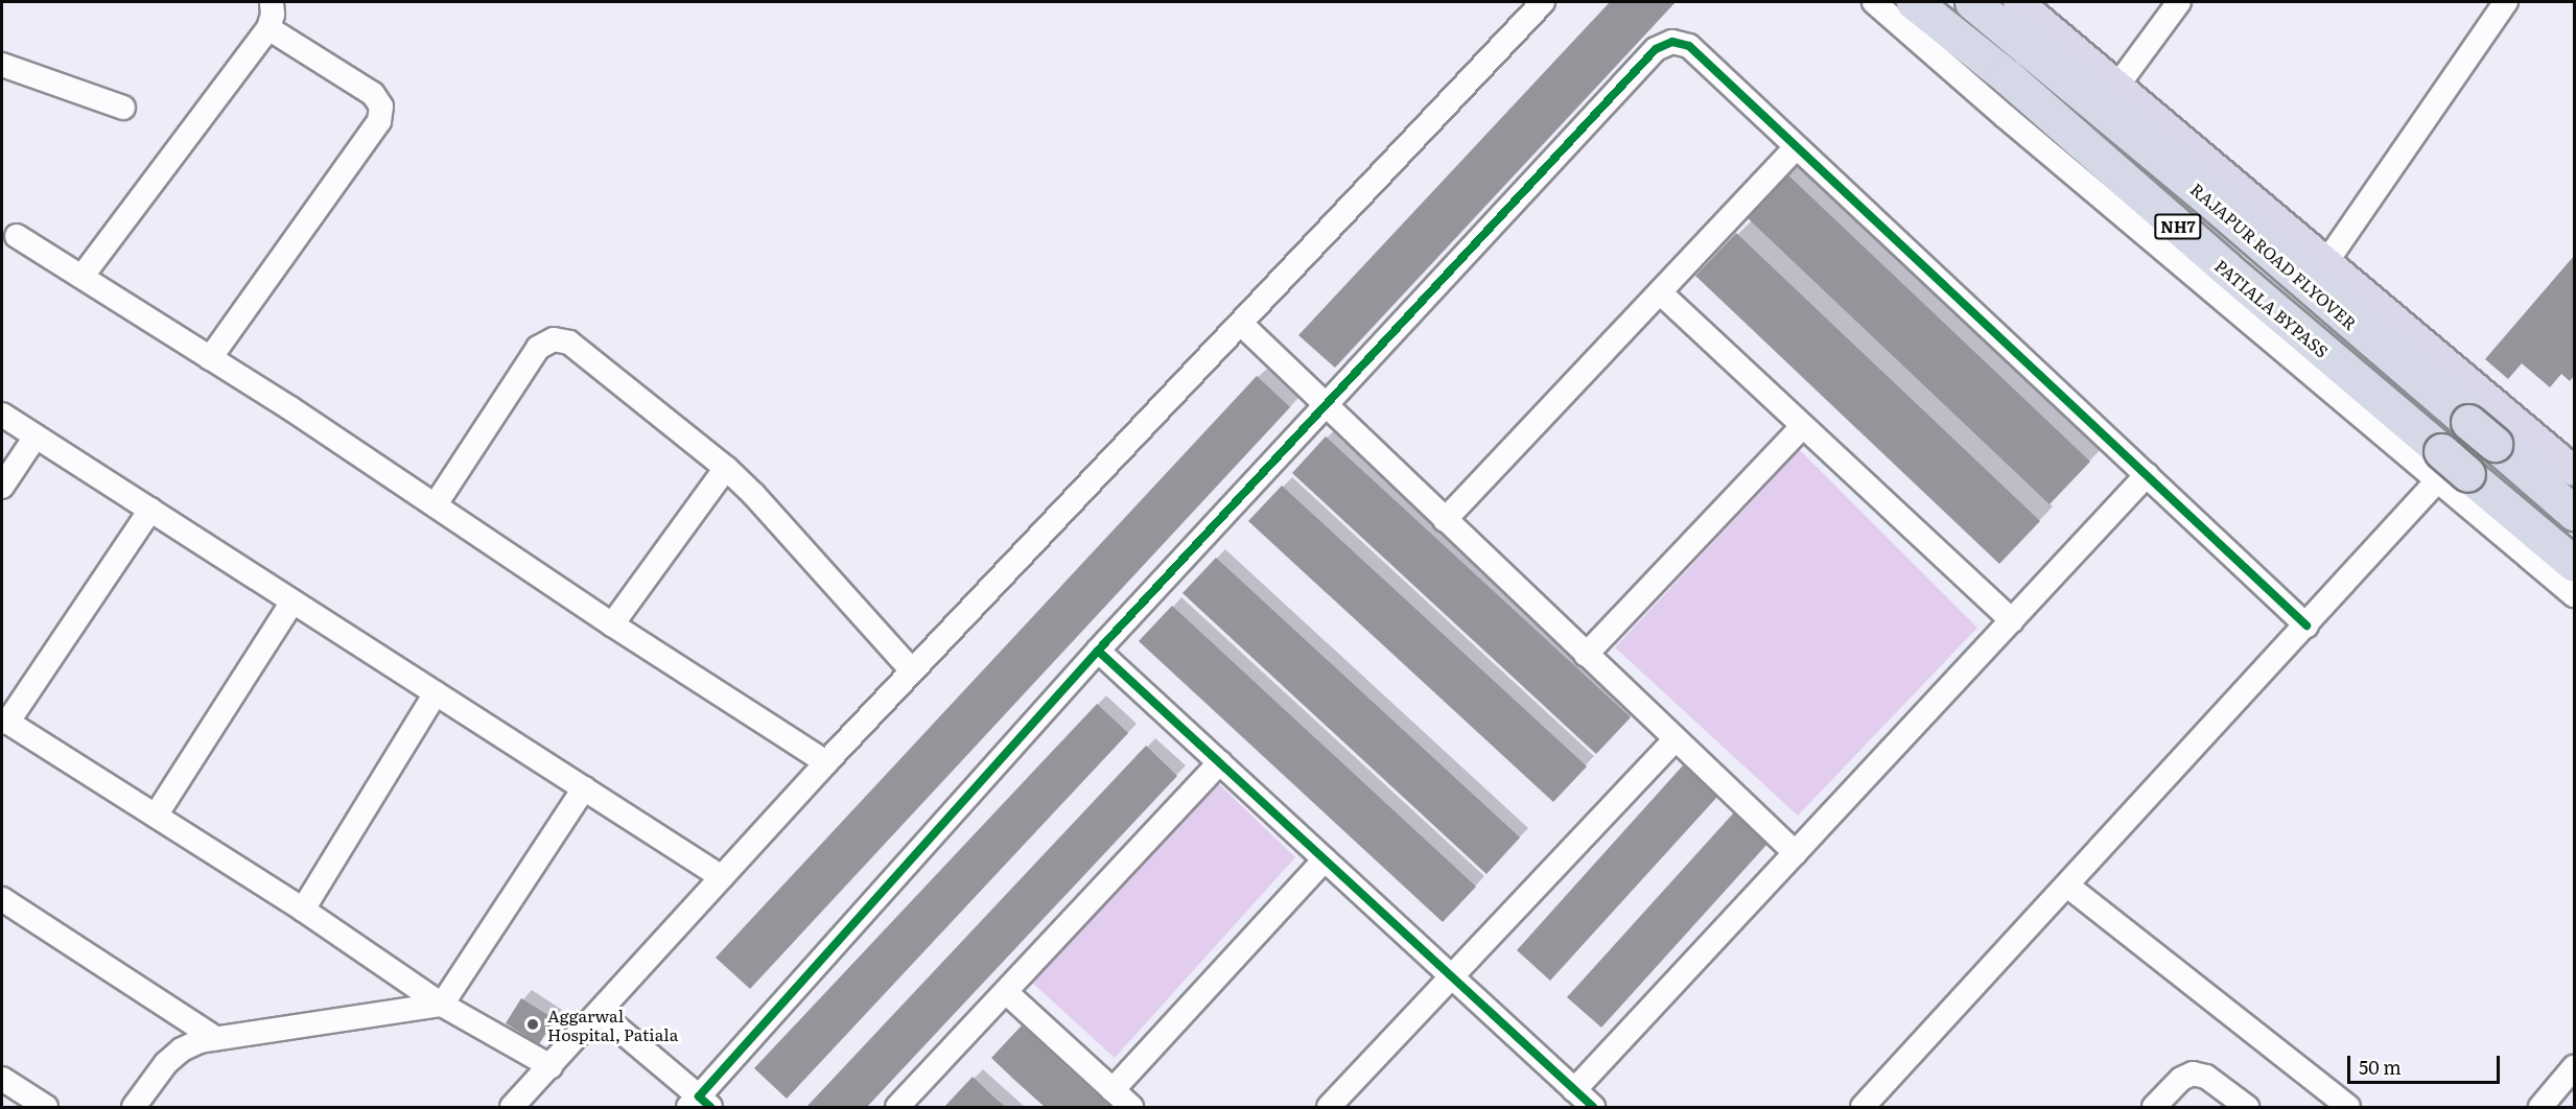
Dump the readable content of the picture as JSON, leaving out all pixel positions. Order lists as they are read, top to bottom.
{
  "streets": {
    "highway": ["NH7", "RAJAPUR ROAD FLYOVER", "PATIALA BYPASS"]
  },
  "places": ["Aggarwal Hospital, Patiala"],
  "scale_bar": "50 m"
}
